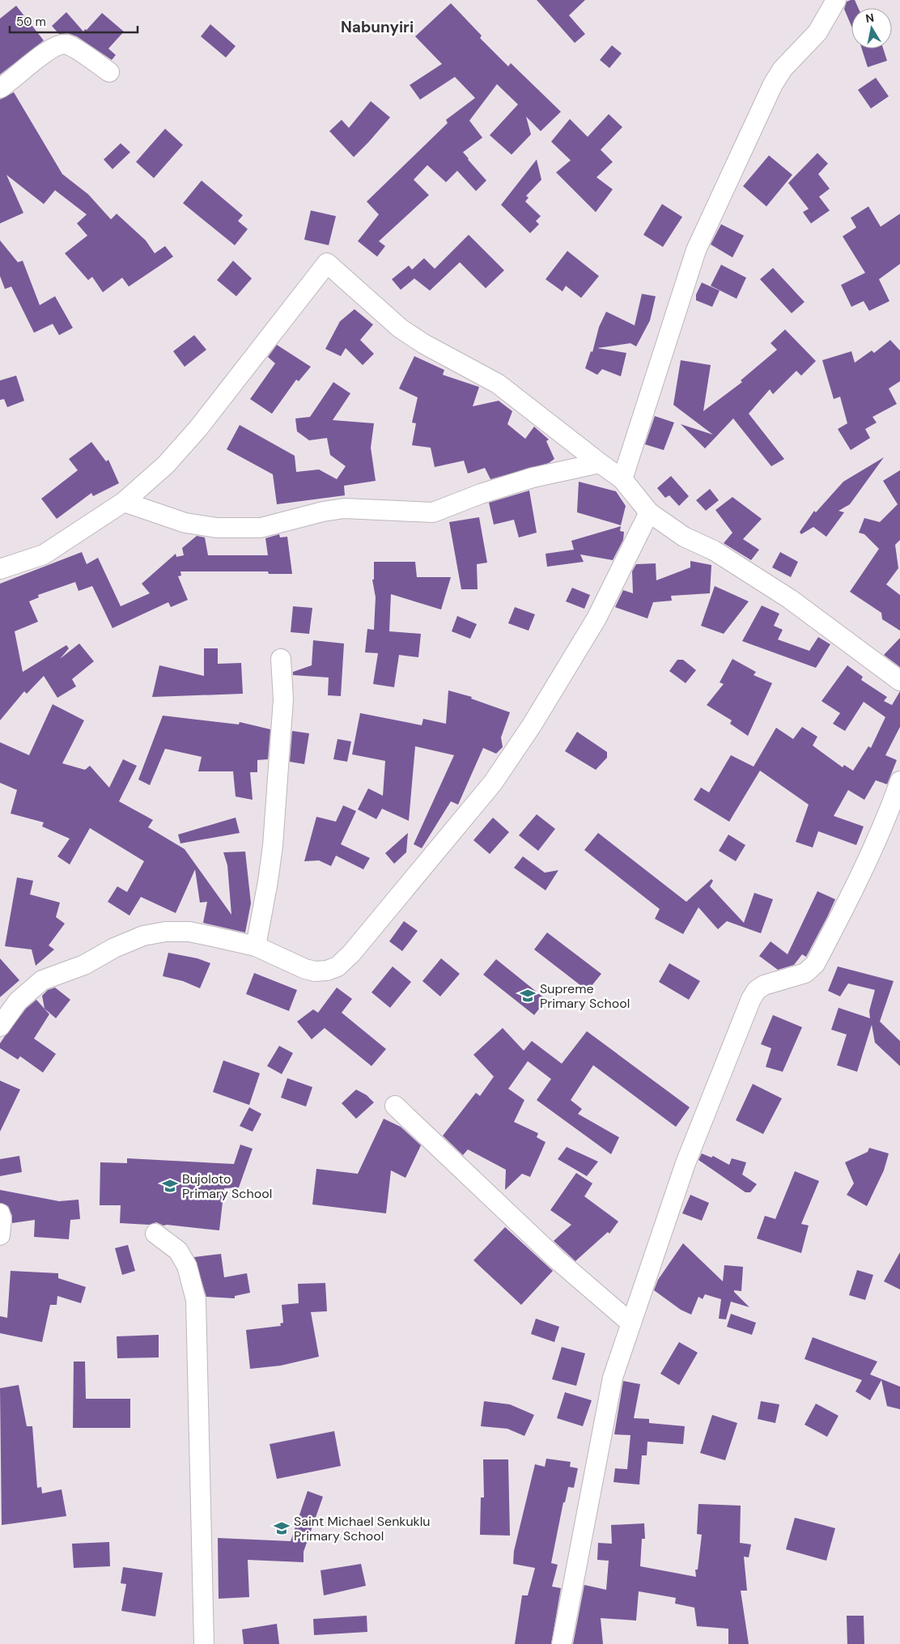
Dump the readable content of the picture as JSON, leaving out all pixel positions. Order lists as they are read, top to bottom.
{
  "districts": ["Nabunyiri"],
  "places": {
    "school or university": ["Supreme Primary School", "Bujoloto Primary School", "Saint Michael Senkuklu Primary School"]
  },
  "scale_bar": "50 m",
  "north": "top"
}
